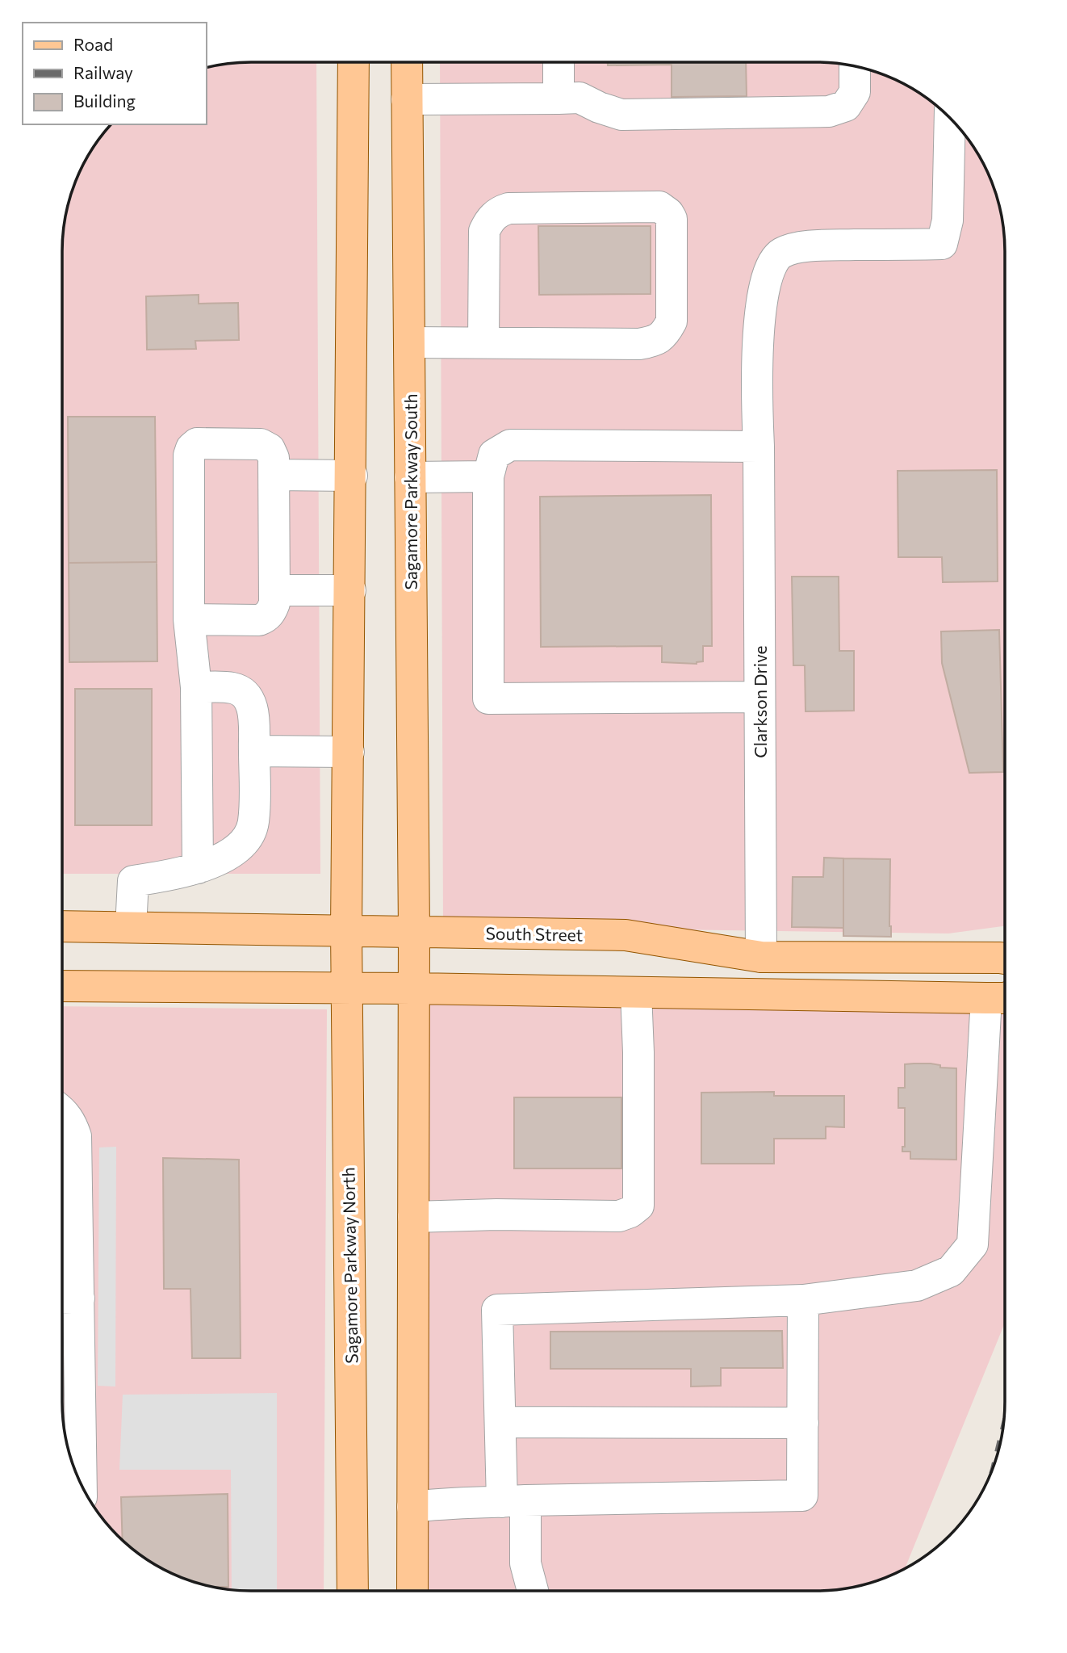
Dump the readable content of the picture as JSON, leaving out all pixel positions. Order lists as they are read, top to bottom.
{
  "streets": {
    "main road": ["Sagamore Parkway South", "South Street", "Sagamore Parkway North"],
    "street": ["Clarkson Drive"]
  },
  "crossings": [
    ["Sagamore Parkway South", "South Street"],
    ["Clarkson Drive", "South Street"],
    ["South Street", "Sagamore Parkway North"]
  ],
  "legend": ["Road", "Railway", "Building"]
}
